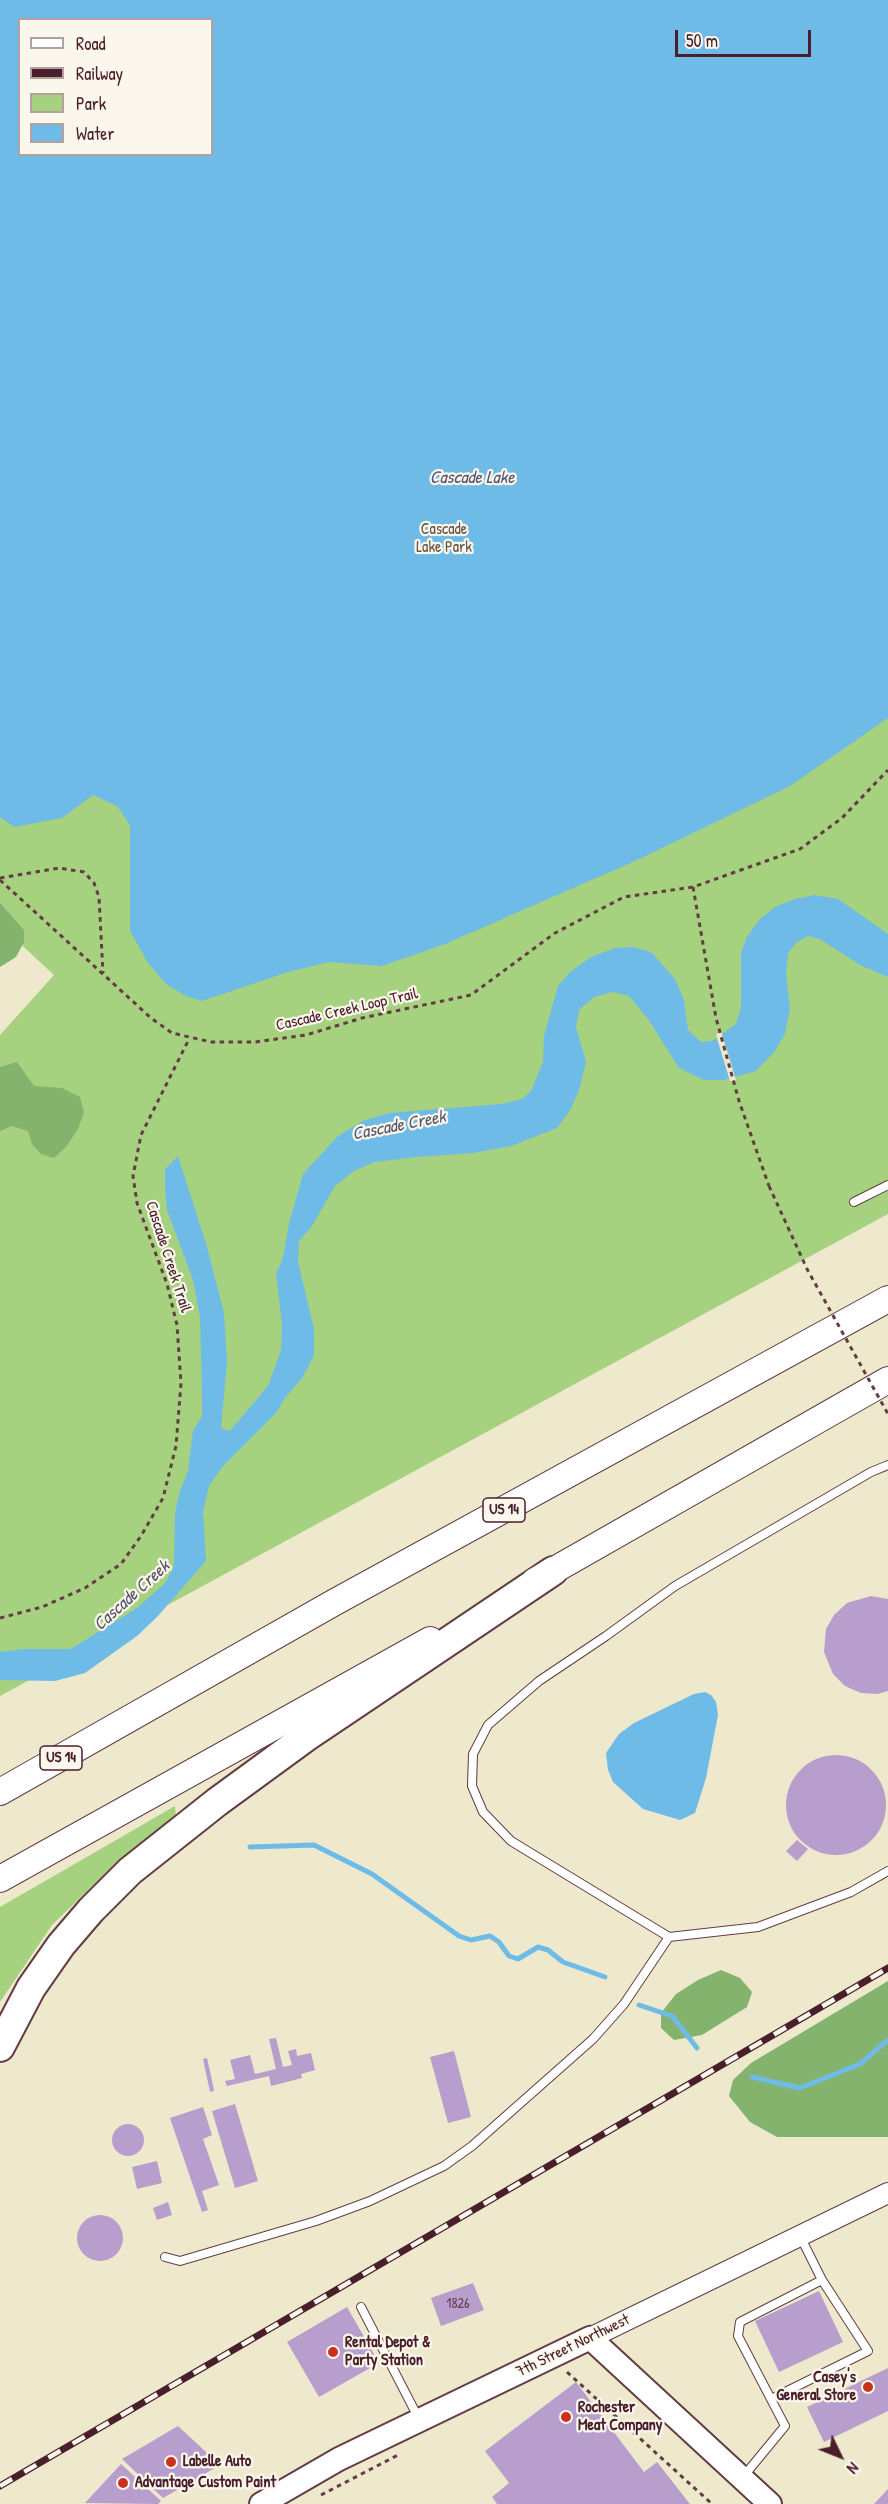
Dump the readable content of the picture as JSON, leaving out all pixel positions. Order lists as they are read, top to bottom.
{
  "streets": {
    "highway": ["US 14"],
    "main road": ["7th Street Northwest"],
    "path": ["Cascade Creek Loop Trail", "Cascade Creek Trail"]
  },
  "crossings": [
    ["Cascade Creek Loop Trail", "Cascade Creek Trail"]
  ],
  "water": ["Cascade Lake", "Cascade Creek"],
  "parks": ["Cascade Lake Park"],
  "places": [
    "Rental Depot & Party Station",
    "Casey's General Store",
    "Rochester Meat Company",
    "Labelle Auto",
    "Advantage Custom Paint"
  ],
  "house_numbers": ["1826"],
  "legend": [
    "Road",
    "Railway",
    "Park",
    "Water"
  ],
  "scale_bar": "50 m",
  "north": "bottom right"
}
